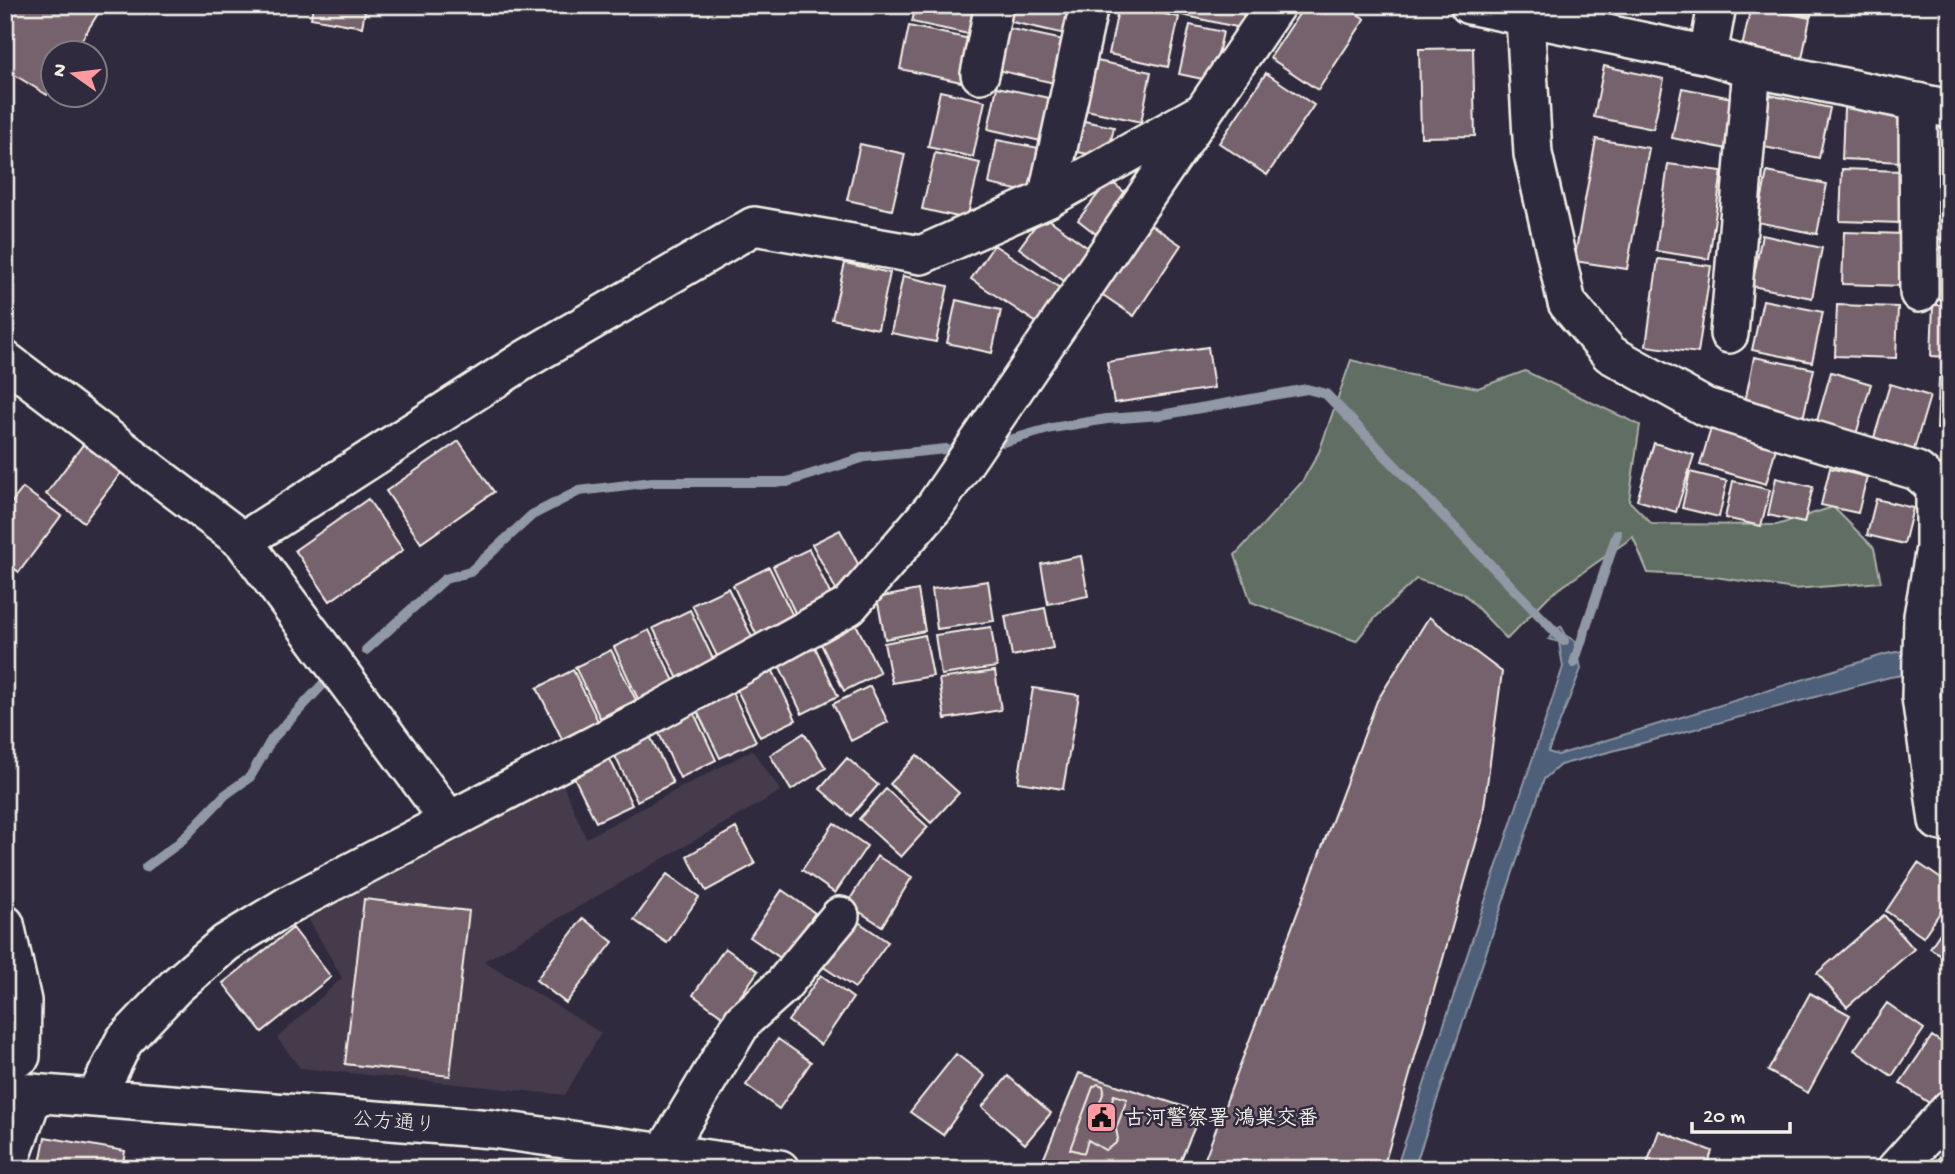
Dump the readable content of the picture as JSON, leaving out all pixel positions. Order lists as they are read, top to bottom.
{
  "streets": {
    "street": ["公方通り"]
  },
  "places": {
    "public building": ["古河警察署 鴻巣交番"]
  },
  "scale_bar": "20 m",
  "north": "left"
}
